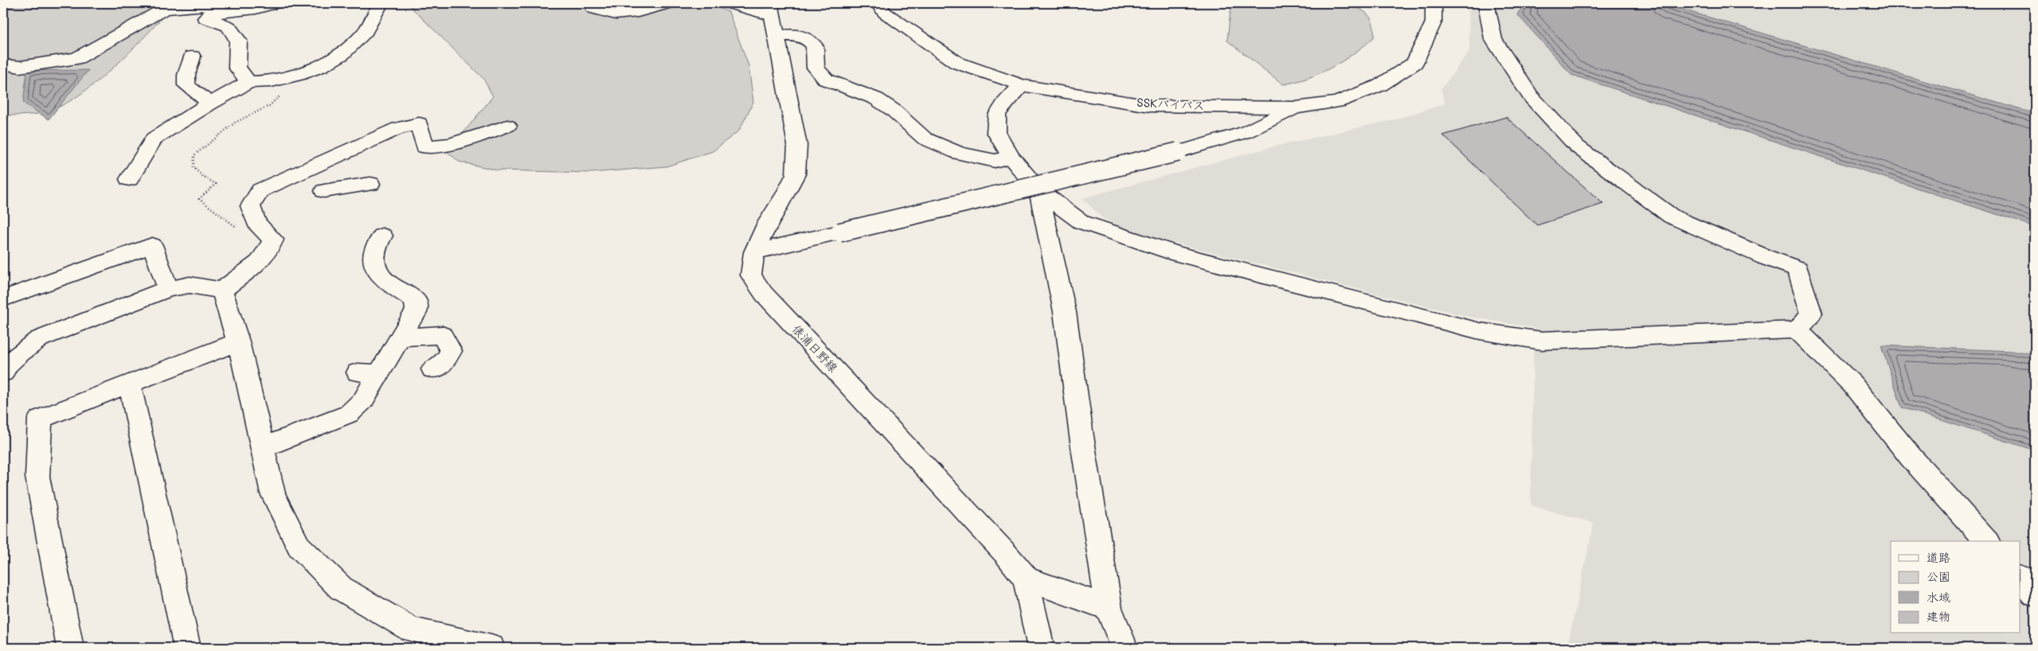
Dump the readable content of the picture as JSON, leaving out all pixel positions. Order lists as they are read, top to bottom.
{
  "streets": {
    "street": ["SSKバイパス", "俵浦日野線"]
  },
  "legend": [
    "道路",
    "公園",
    "水域",
    "建物"
  ]
}
